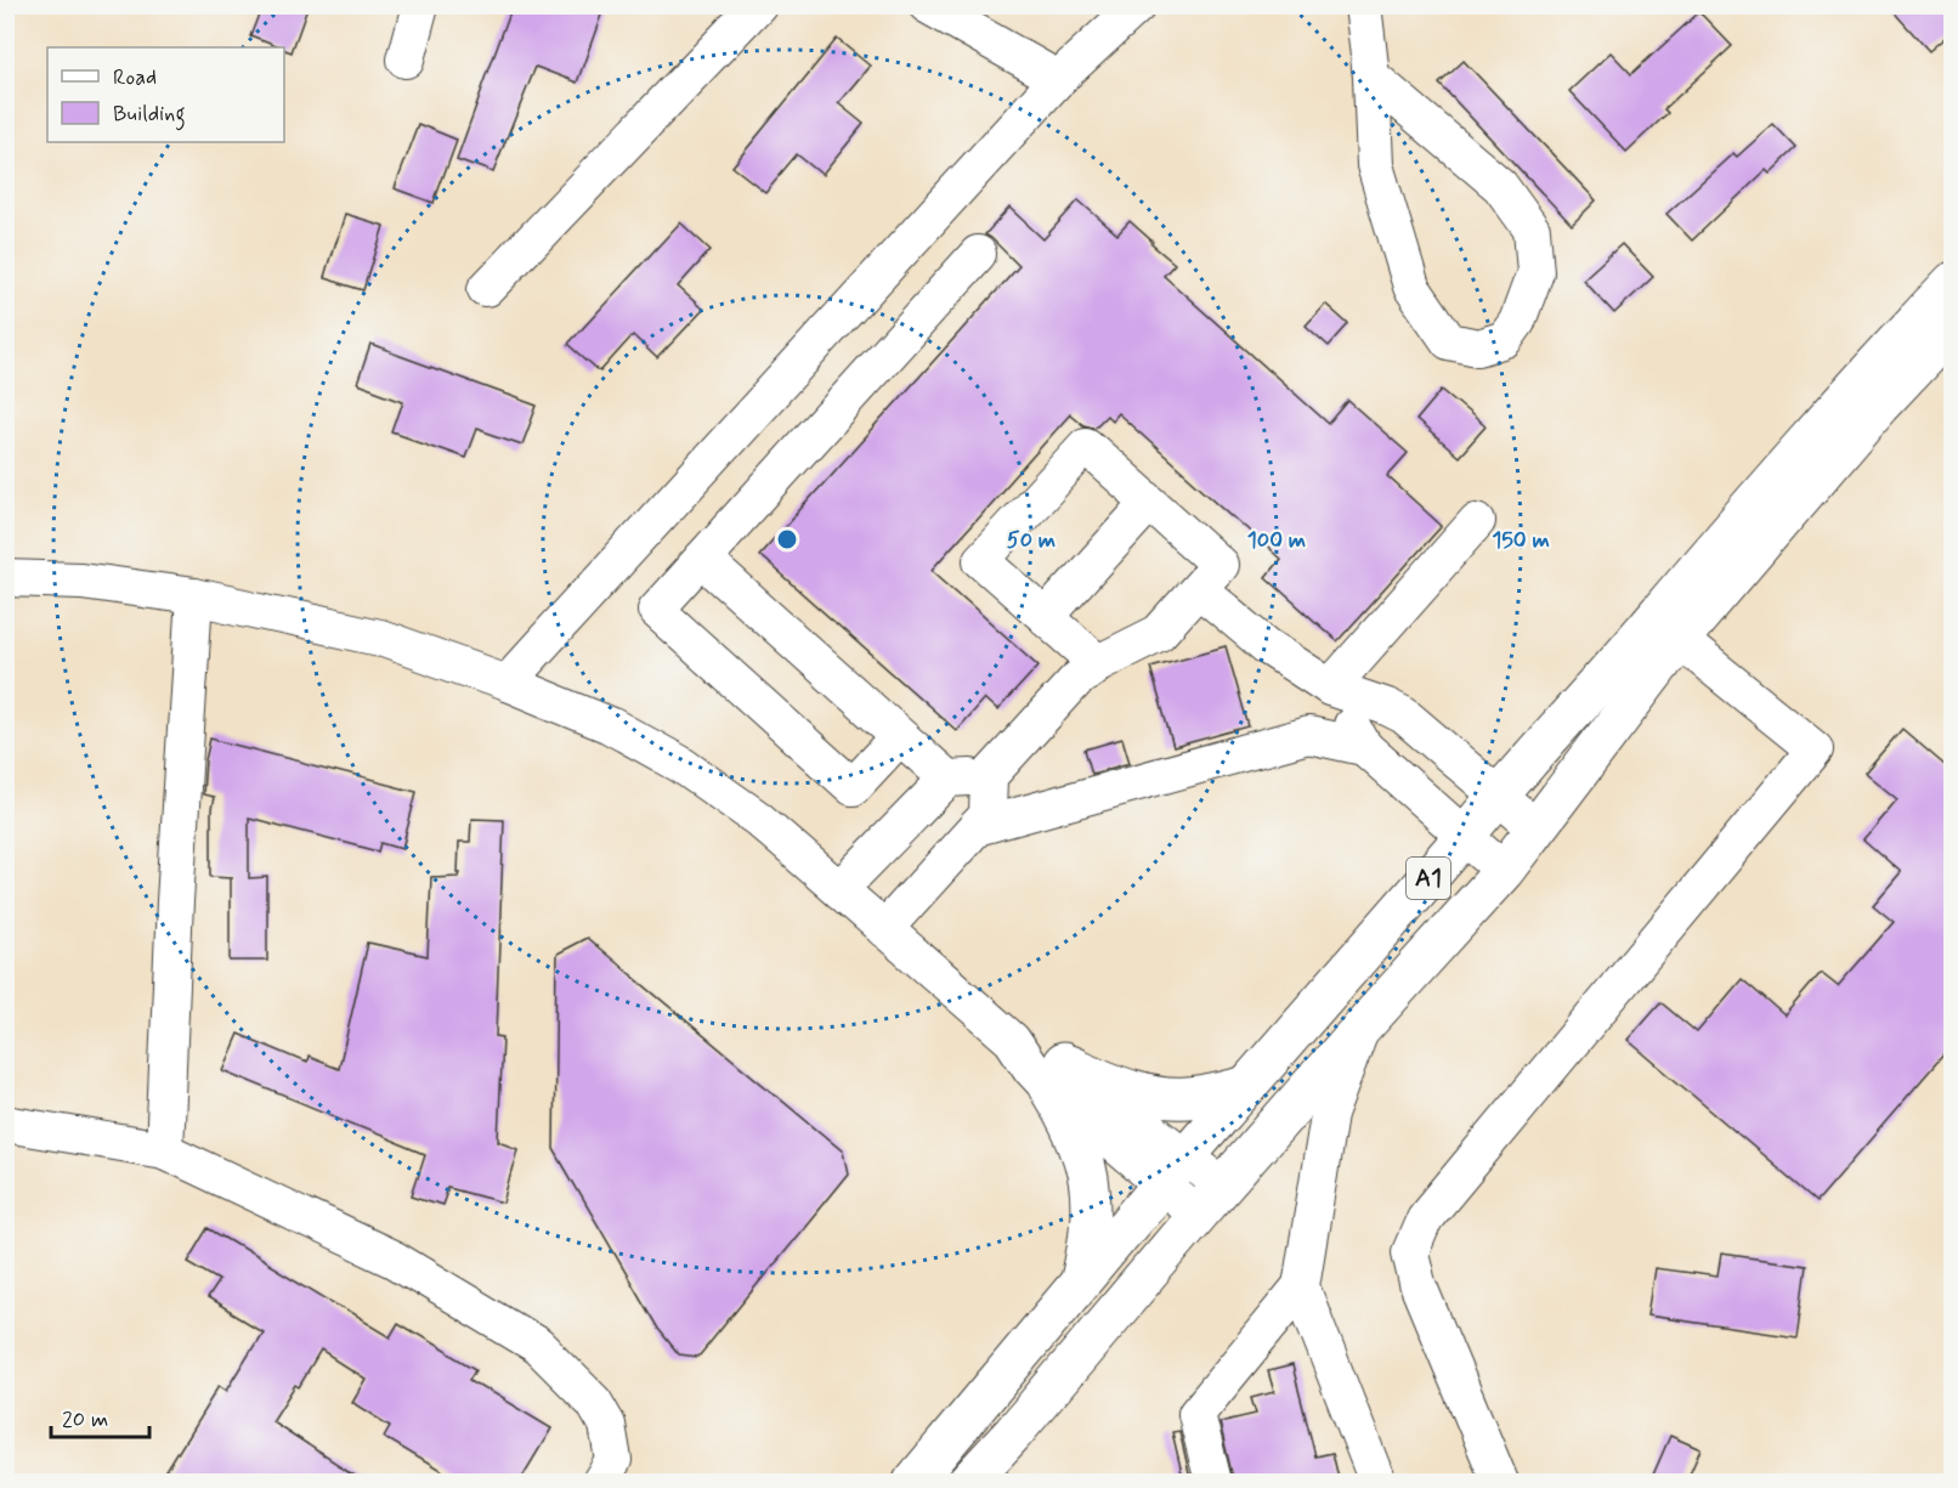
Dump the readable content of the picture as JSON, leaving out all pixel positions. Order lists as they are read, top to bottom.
{
  "streets": {
    "highway": ["A1"]
  },
  "legend": ["Road", "Building"],
  "scale_bar": "20 m",
  "rings": ["50 m", "100 m", "150 m"]
}
